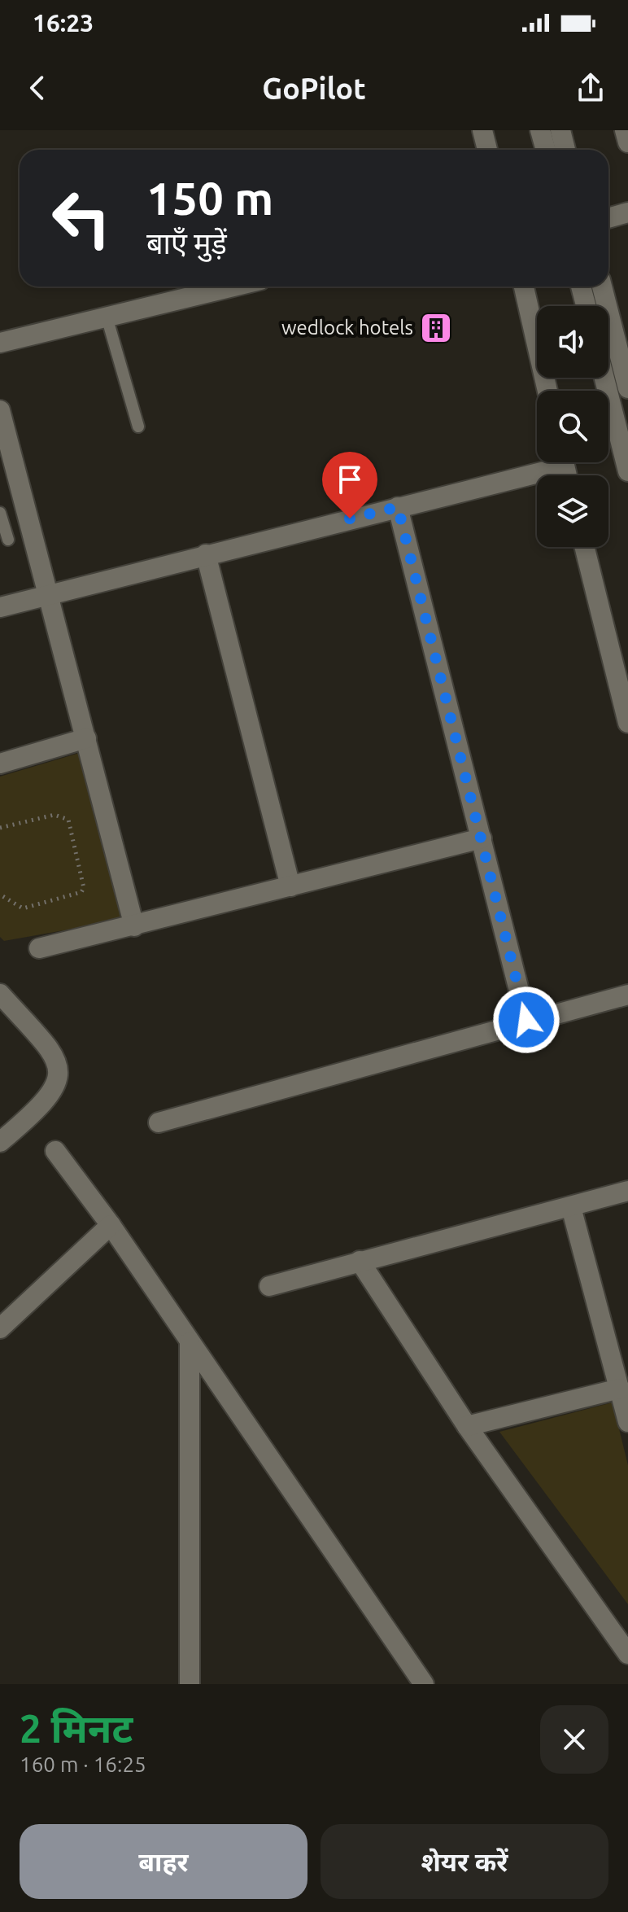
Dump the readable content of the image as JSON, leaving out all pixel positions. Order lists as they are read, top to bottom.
{
  "places": {
    "building": ["wedlock hotels"]
  },
  "page": {
    "status": "16:23",
    "header": "GoPilot",
    "turn": ["150 m", "बाएँ मुड़ें"],
    "heading": ["2 मिनट", "160 m · 16:25"],
    "buttons": ["बाहर", "शेयर करें"]
  }
}
